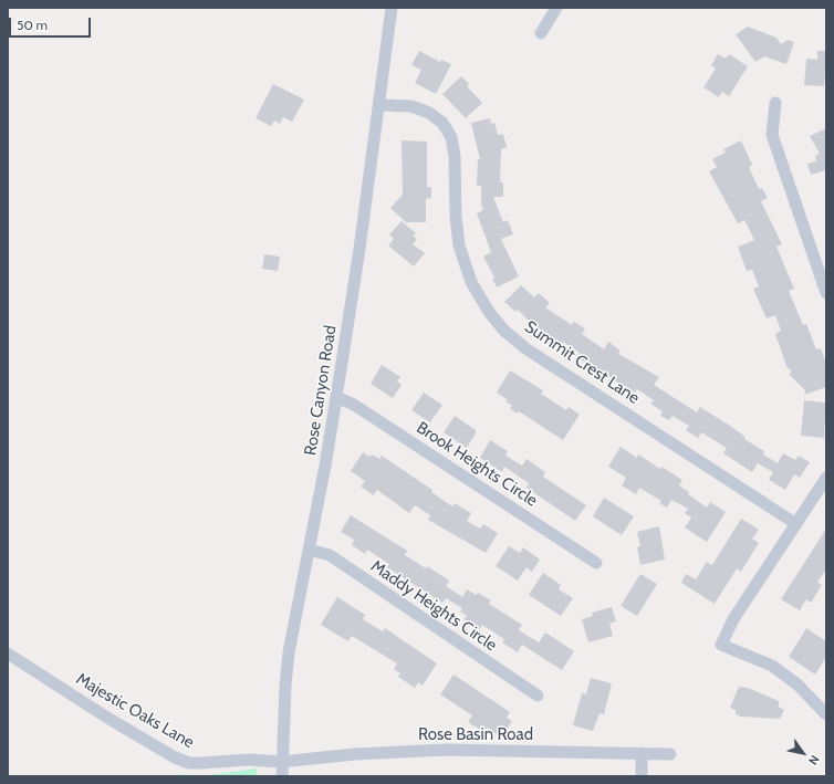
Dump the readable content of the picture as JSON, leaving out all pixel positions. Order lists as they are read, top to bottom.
{
  "streets": {
    "street": [
      "Summit Crest Lane",
      "Rose Canyon Road",
      "Brook Heights Circle",
      "Maddy Heights Circle",
      "Majestic Oaks Lane",
      "Rose Basin Road"
    ]
  },
  "crossings": [
    ["Summit Crest Lane", "Rose Canyon Road"],
    ["Rose Canyon Road", "Brook Heights Circle"],
    ["Rose Canyon Road", "Maddy Heights Circle"],
    ["Rose Canyon Road", "Majestic Oaks Lane"],
    ["Rose Canyon Road", "Rose Basin Road"],
    ["Majestic Oaks Lane", "Rose Basin Road"]
  ],
  "scale_bar": "50 m",
  "north": "bottom right"
}
